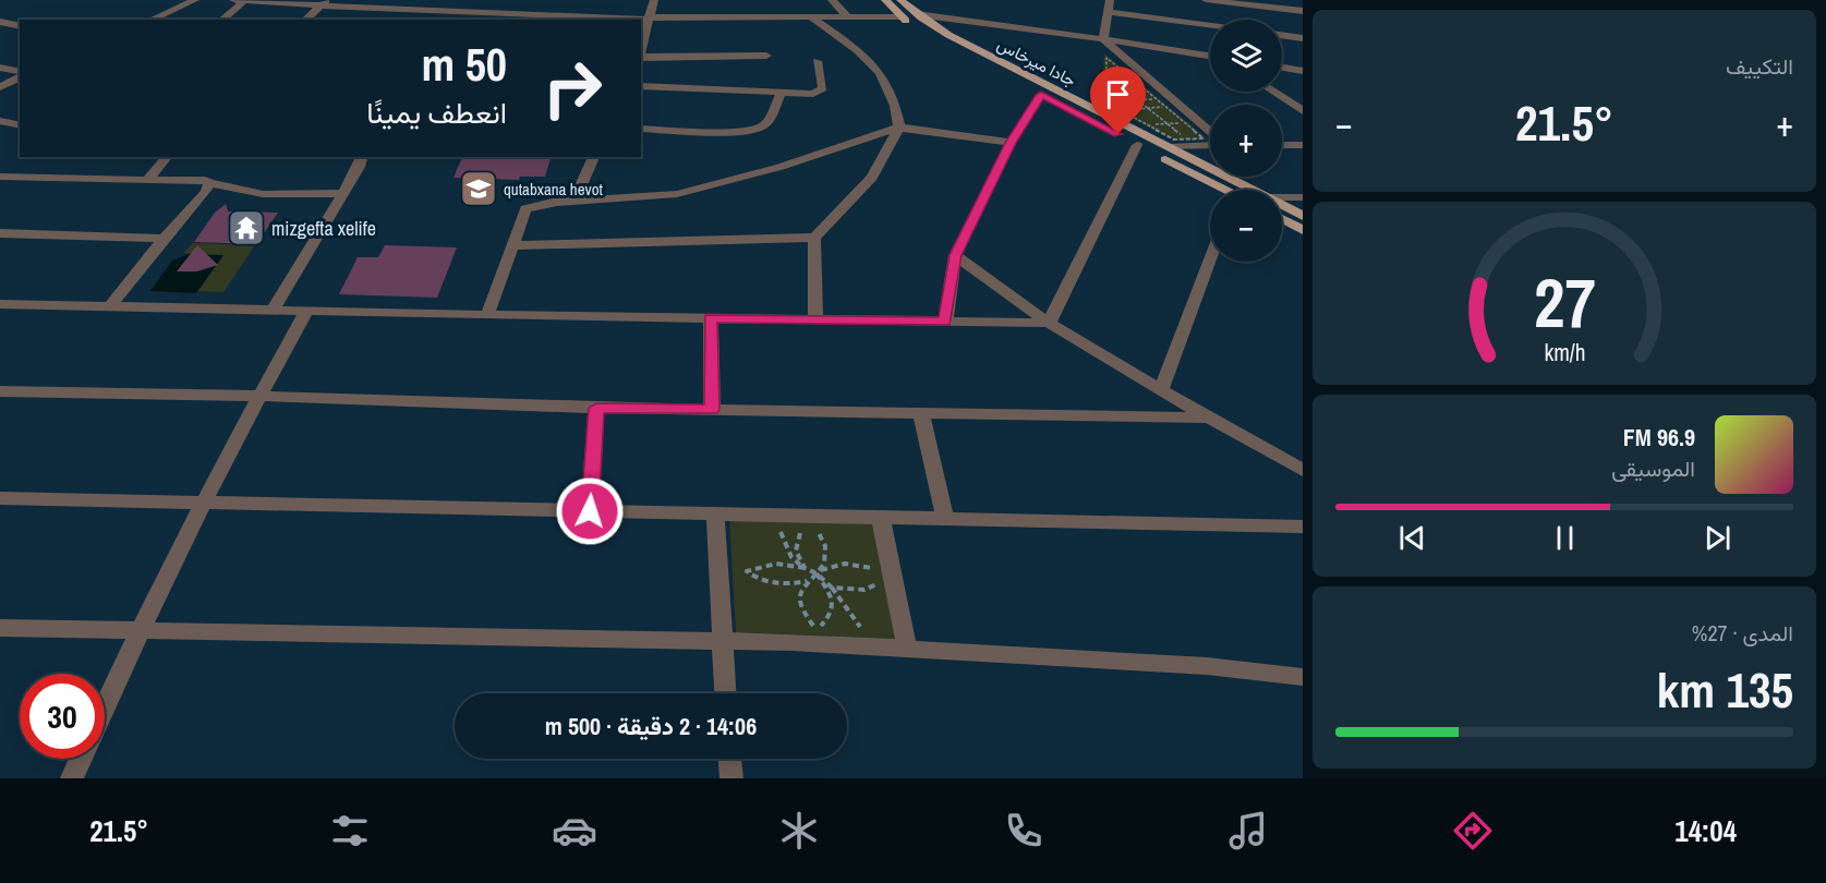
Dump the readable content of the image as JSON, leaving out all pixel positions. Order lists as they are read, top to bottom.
{
  "streets": {
    "main road": ["جادا ميرخاس"]
  },
  "places": {
    "school or university": ["qutabxana hevot"],
    "temple": ["mizgefta xelife"]
  },
  "page": {
    "tile": [
      "التكييف",
      ["المدى · 27%", "135 km"]
    ],
    "map_buttons": ["+", "−"],
    "turn": ["50 m", "انعطف يمينًا"],
    "heat": ["−", "21.5°", "+"],
    "song": ["96.9 FM", "الموسيقى"],
    "limit": "30",
    "trip": "14:06 · 2 دقيقة · 500 m",
    "tabs": ["14:04", "21.5°"],
    "gauge": ["27", "km/h"]
  }
}
